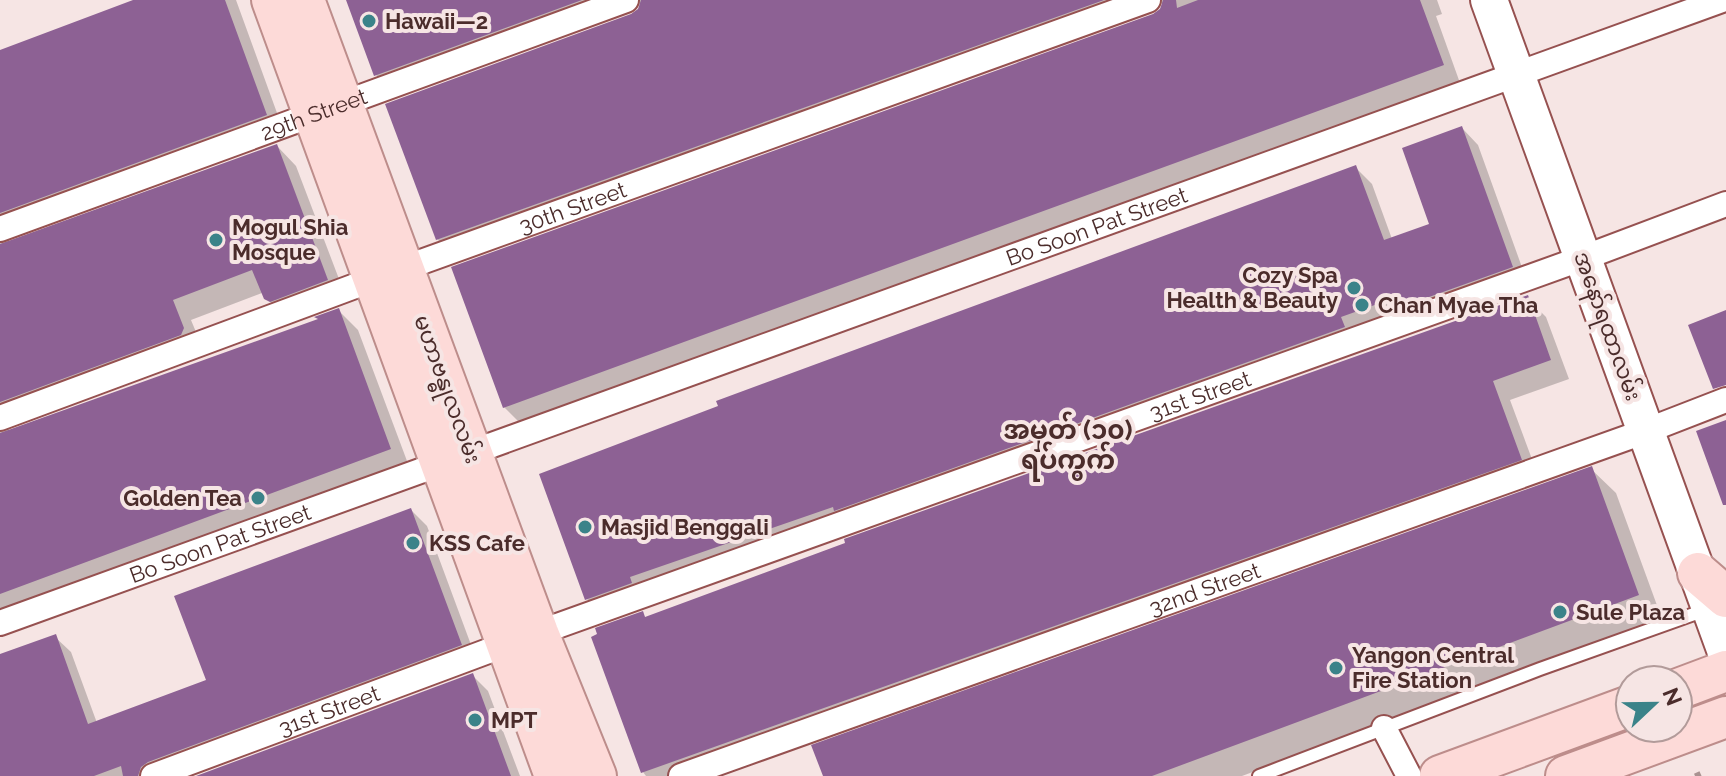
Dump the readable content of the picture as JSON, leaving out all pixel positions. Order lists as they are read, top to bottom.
{
  "streets": {
    "main road": ["အနော်ရထာလမ်း", "မဟာဗန္ဓုလလမ်း"],
    "street": [
      "29th Street",
      "30th Street",
      "Bo Soon Pat Street",
      "31st Street",
      "32nd Street"
    ]
  },
  "crossings": [
    ["29th Street", "မဟာဗန္ဓုလလမ်း"],
    ["30th Street", "မဟာဗန္ဓုလလမ်း"],
    ["Bo Soon Pat Street", "အနော်ရထာလမ်း"],
    ["Bo Soon Pat Street", "မဟာဗန္ဓုလလမ်း"],
    ["အနော်ရထာလမ်း", "31st Street"],
    ["အနော်ရထာလမ်း", "32nd Street"],
    ["မဟာဗန္ဓုလလမ်း", "31st Street"]
  ],
  "districts": ["အမှတ် (၁၀) ရပ်ကွက်"],
  "places": [
    "Hawaii—2",
    "Mogul Shia Mosque",
    "Cozy Spa Health & Beauty",
    "Chan Myae Tha",
    "Golden Tea",
    "Masjid Benggali",
    "KSS Cafe",
    "Sule Plaza",
    "Yangon Central Fire Station",
    "MPT"
  ],
  "north": "right"
}
